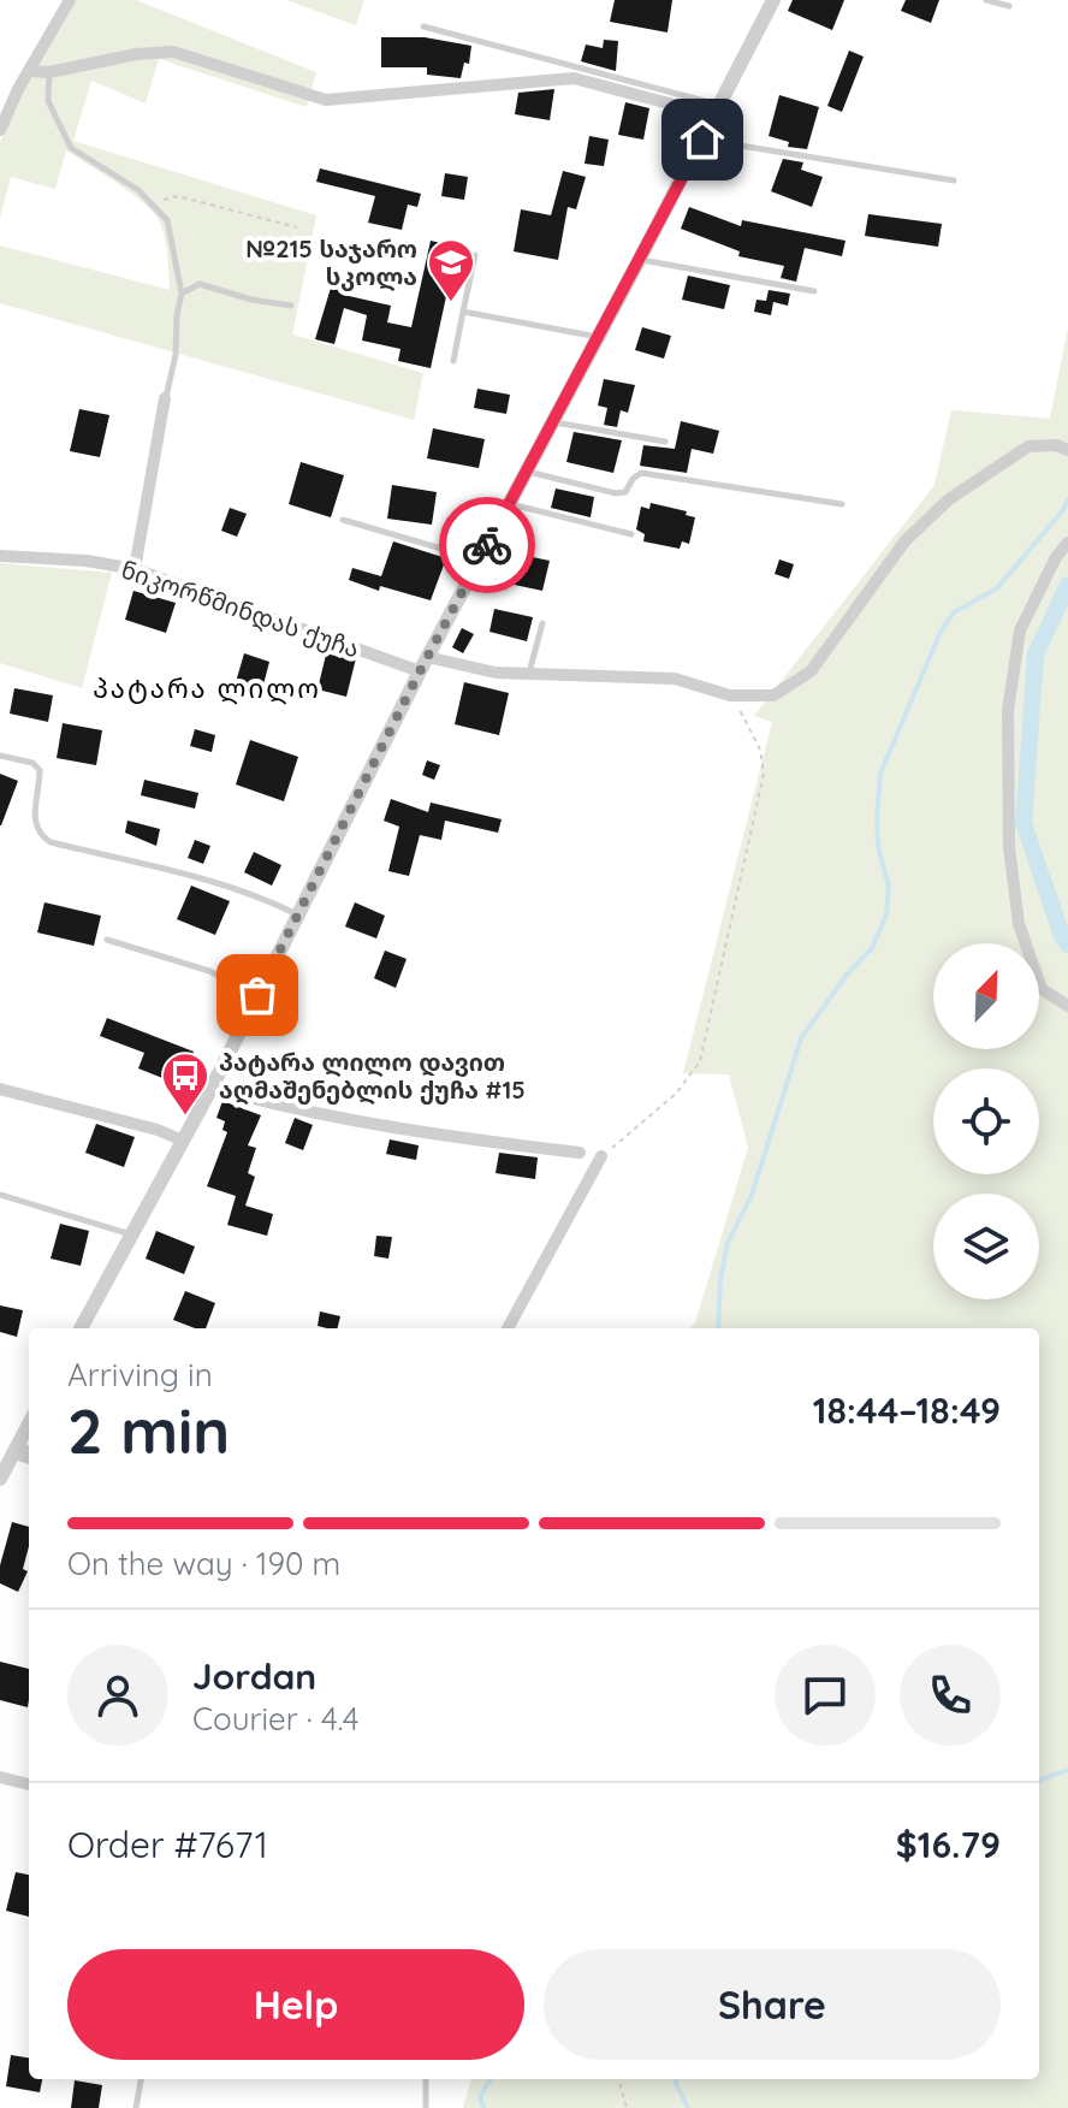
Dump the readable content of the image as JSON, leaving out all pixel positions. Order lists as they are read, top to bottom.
{
  "streets": {
    "street": ["ნიკორწმინდას ქუჩა"]
  },
  "districts": ["პატარა ლილო"],
  "places": {
    "school or university": ["№215 საჯარო სკოლა"],
    "bus stop": ["პატარა ლილო დავით აღმაშენებლის ქუჩა #15"]
  },
  "north": "top right",
  "page": {
    "heading": ["2 min", "Arriving in", "18:44–18:49"],
    "panel": [
      "Jordan",
      "Courier · 4.4",
      "Order #7671",
      "$16.79"
    ],
    "bar": "On the way · 190 m",
    "buttons": ["Help", "Share"]
  }
}
